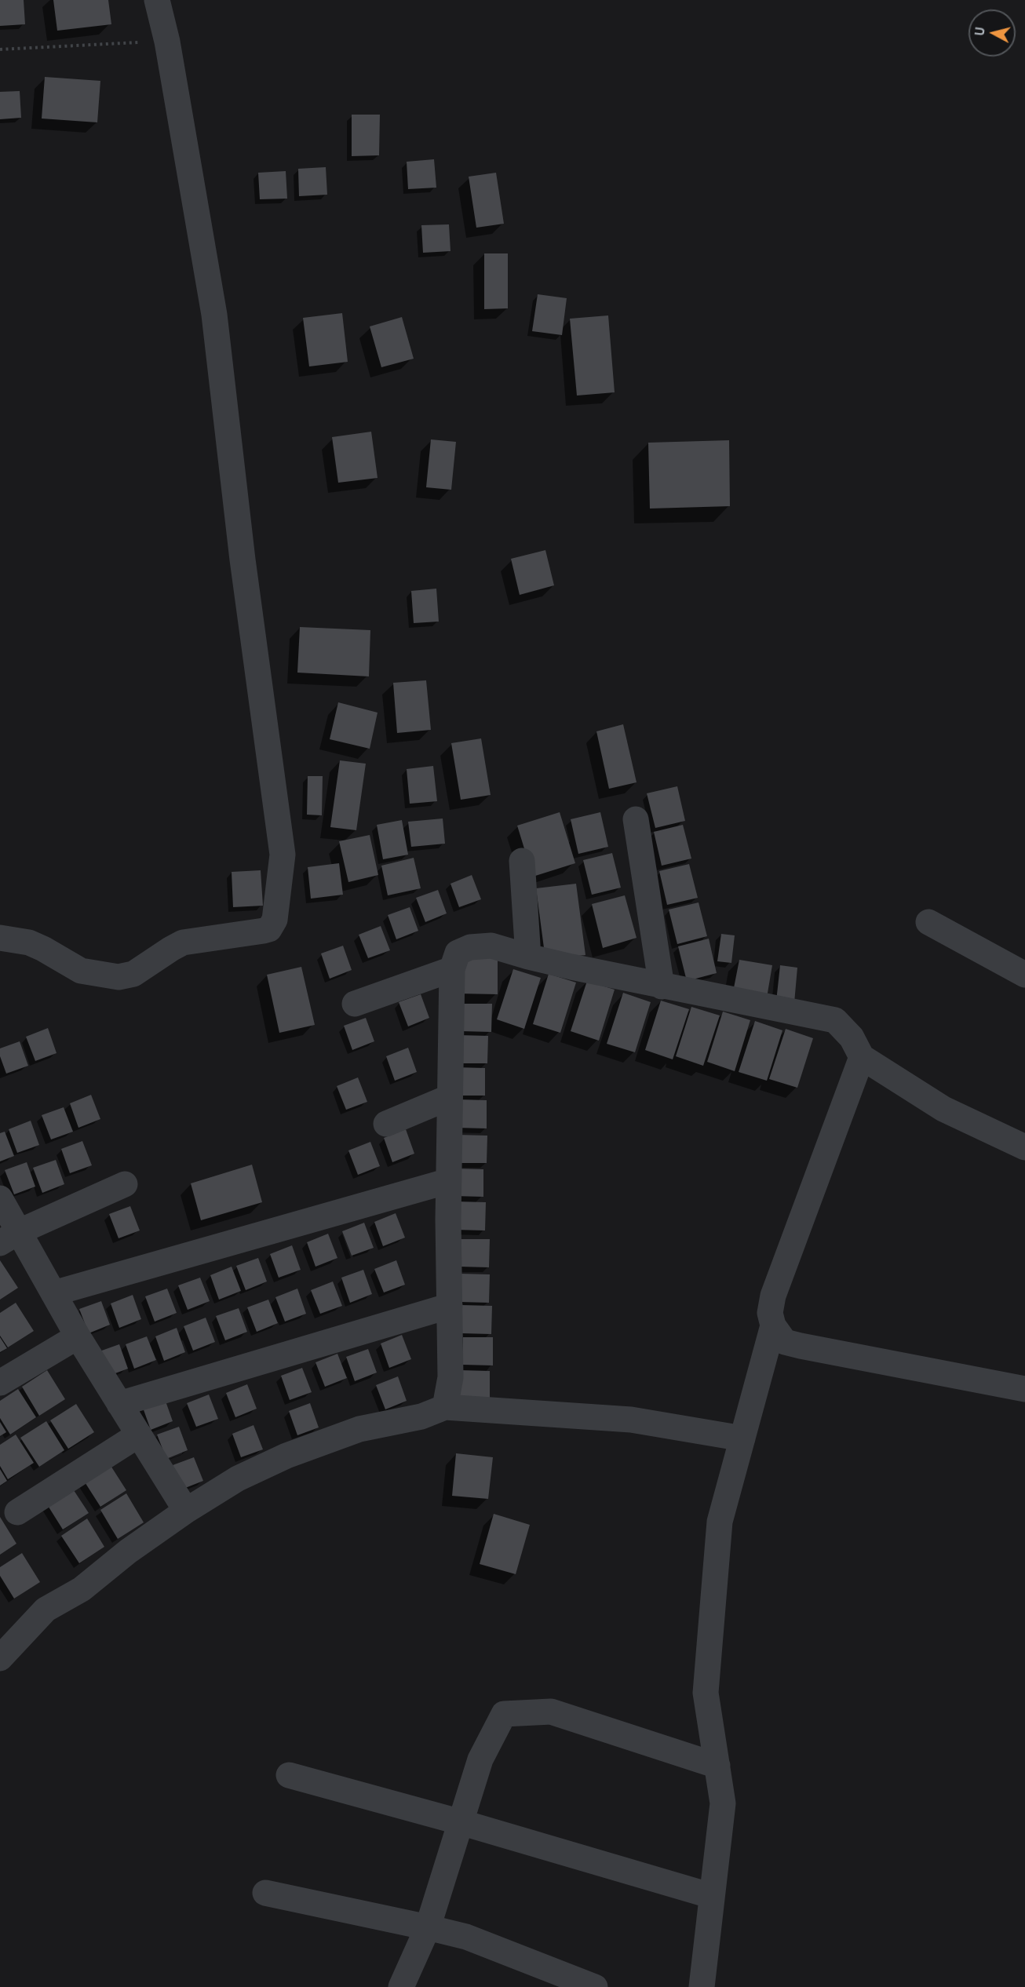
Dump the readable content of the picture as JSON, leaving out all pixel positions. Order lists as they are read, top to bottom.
{
  "north": "left"
}
